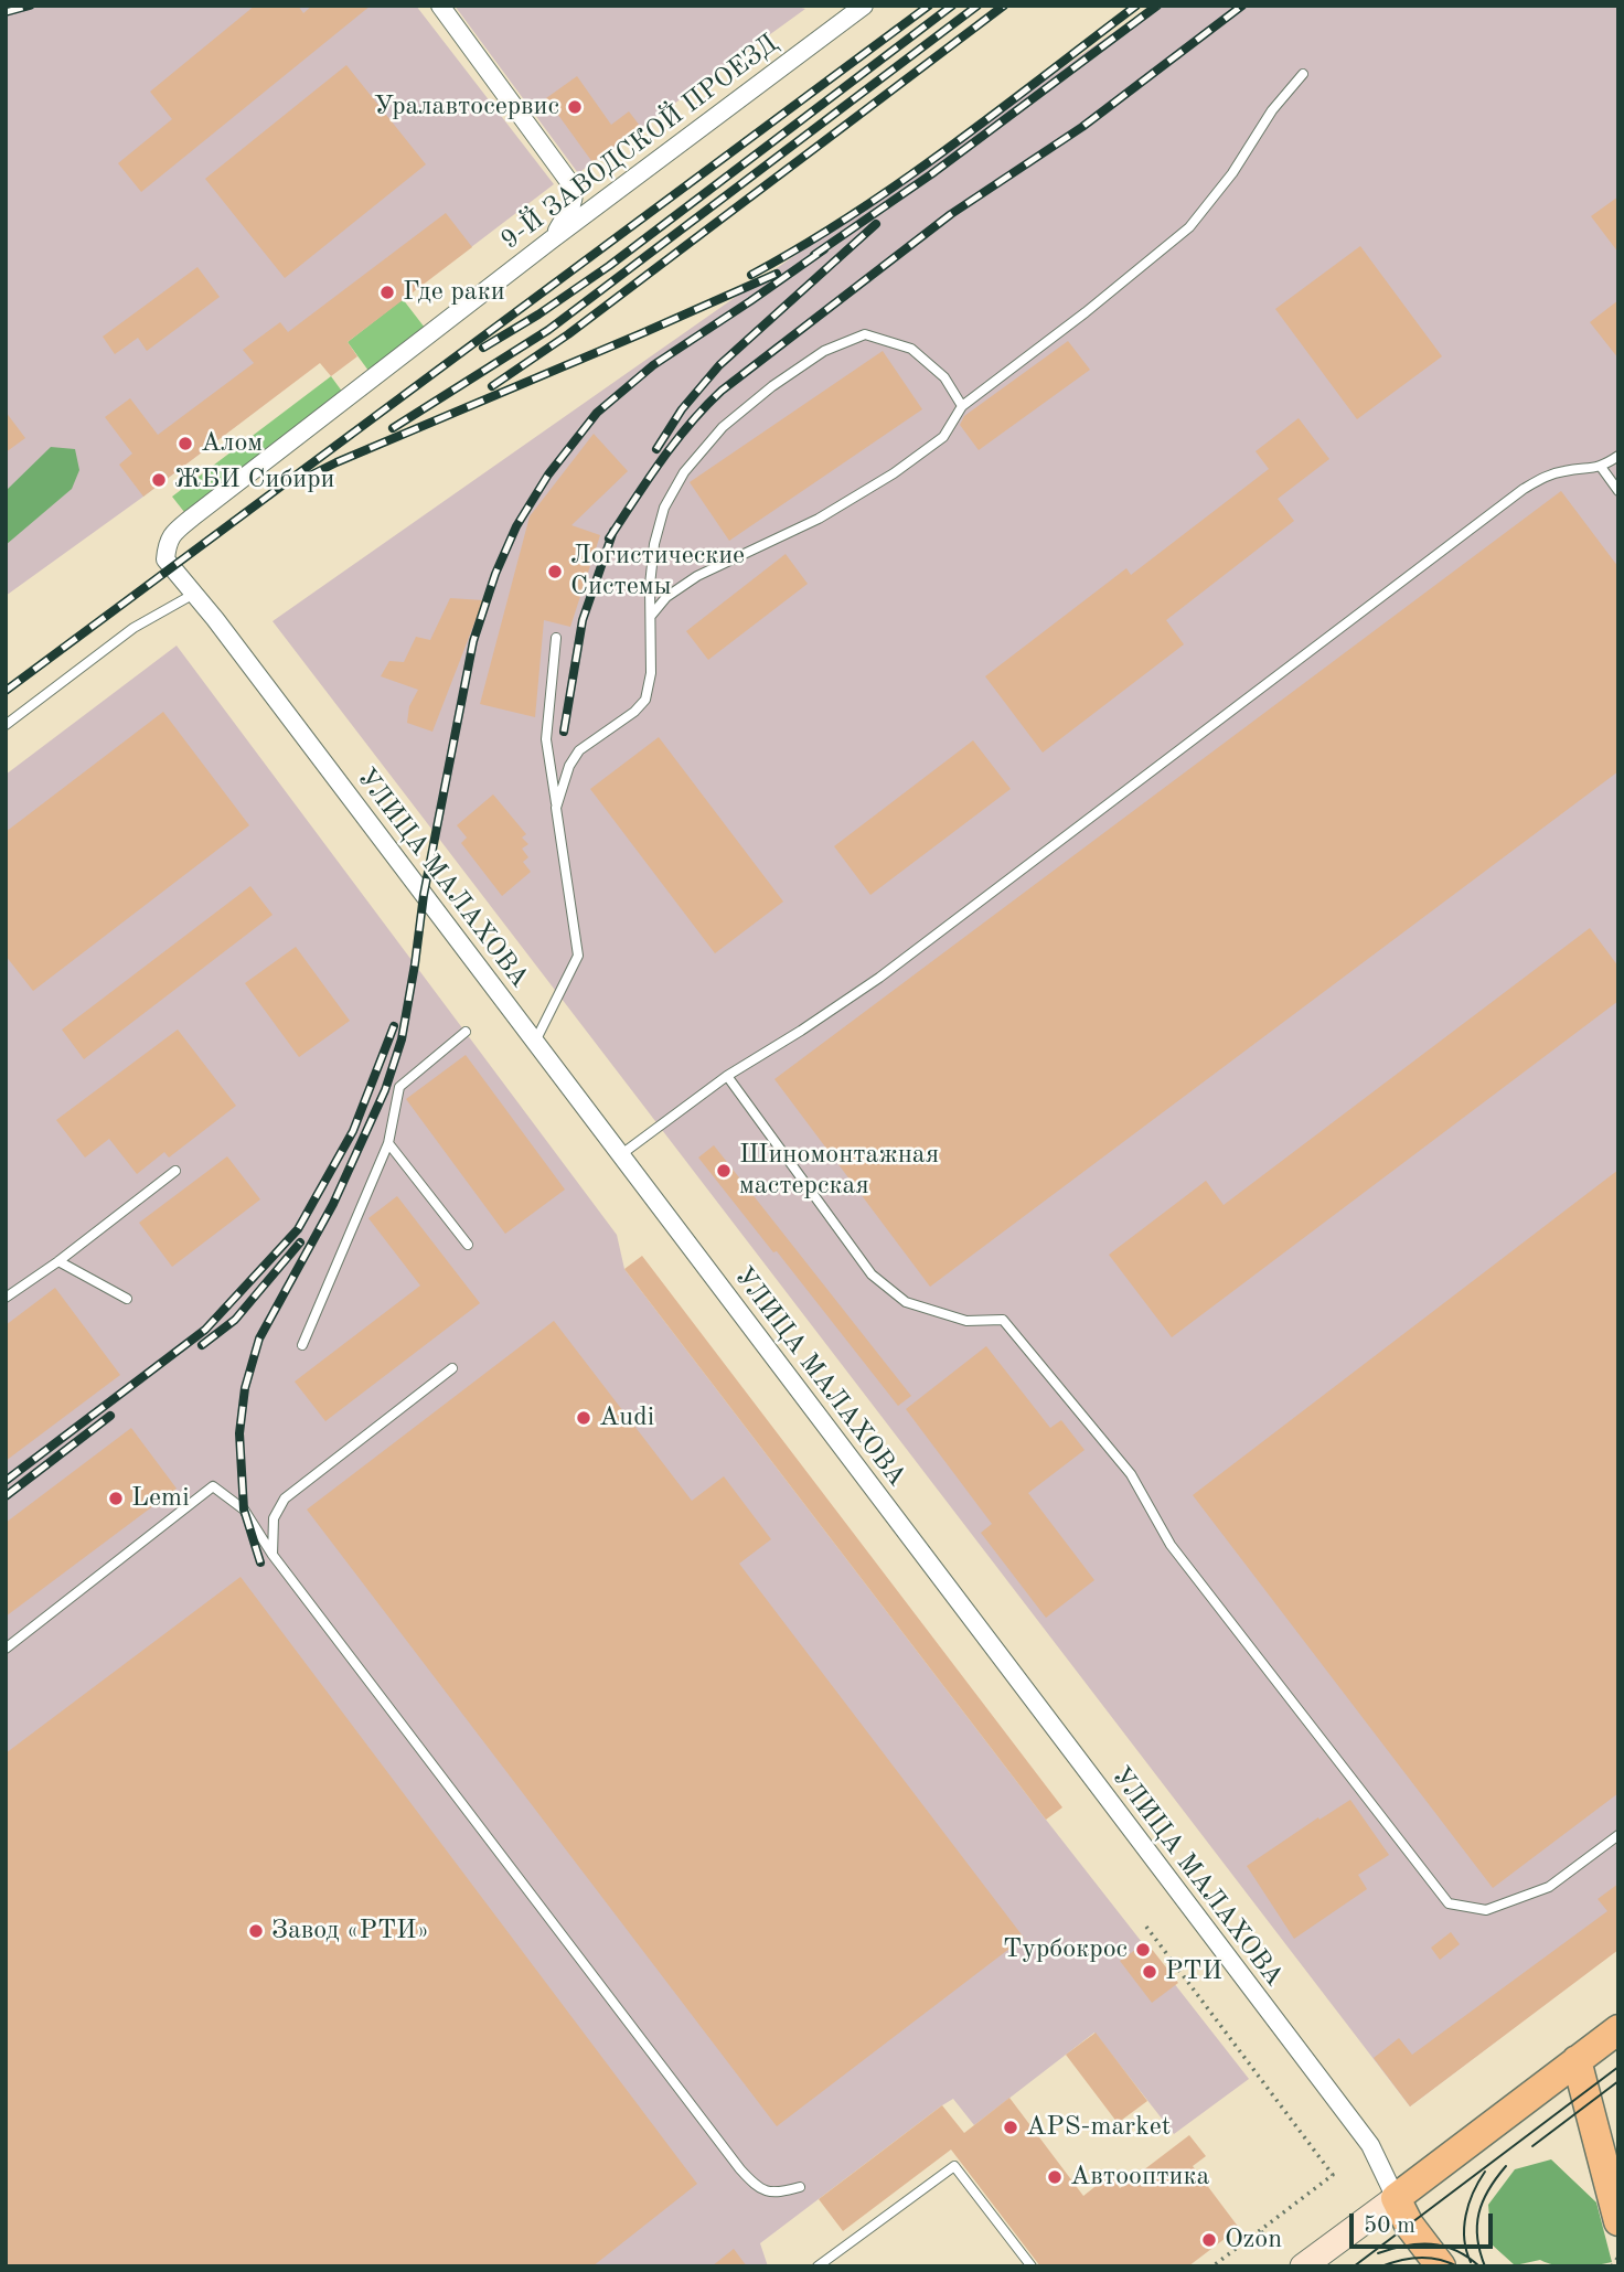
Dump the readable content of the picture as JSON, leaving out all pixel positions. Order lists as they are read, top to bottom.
{
  "streets": {
    "street": ["9-Й ЗАВОДСКОЙ ПРОЕЗД", "УЛИЦА МАЛАХОВА"]
  },
  "crossings": [
    ["9-Й ЗАВОДСКОЙ ПРОЕЗД", "УЛИЦА МАЛАХОВА"]
  ],
  "places": [
    "Уралавтосервис",
    "Где раки",
    "Алом",
    "ЖБИ Сибири",
    "Логистические Системы",
    "Шиномонтажная мастерская",
    "Audi",
    "Lemi",
    "Завод «РТИ»",
    "Турбокрос",
    "РТИ",
    "АPS-market",
    "Автооптика",
    "Ozon"
  ],
  "scale_bar": "50 m"
}
